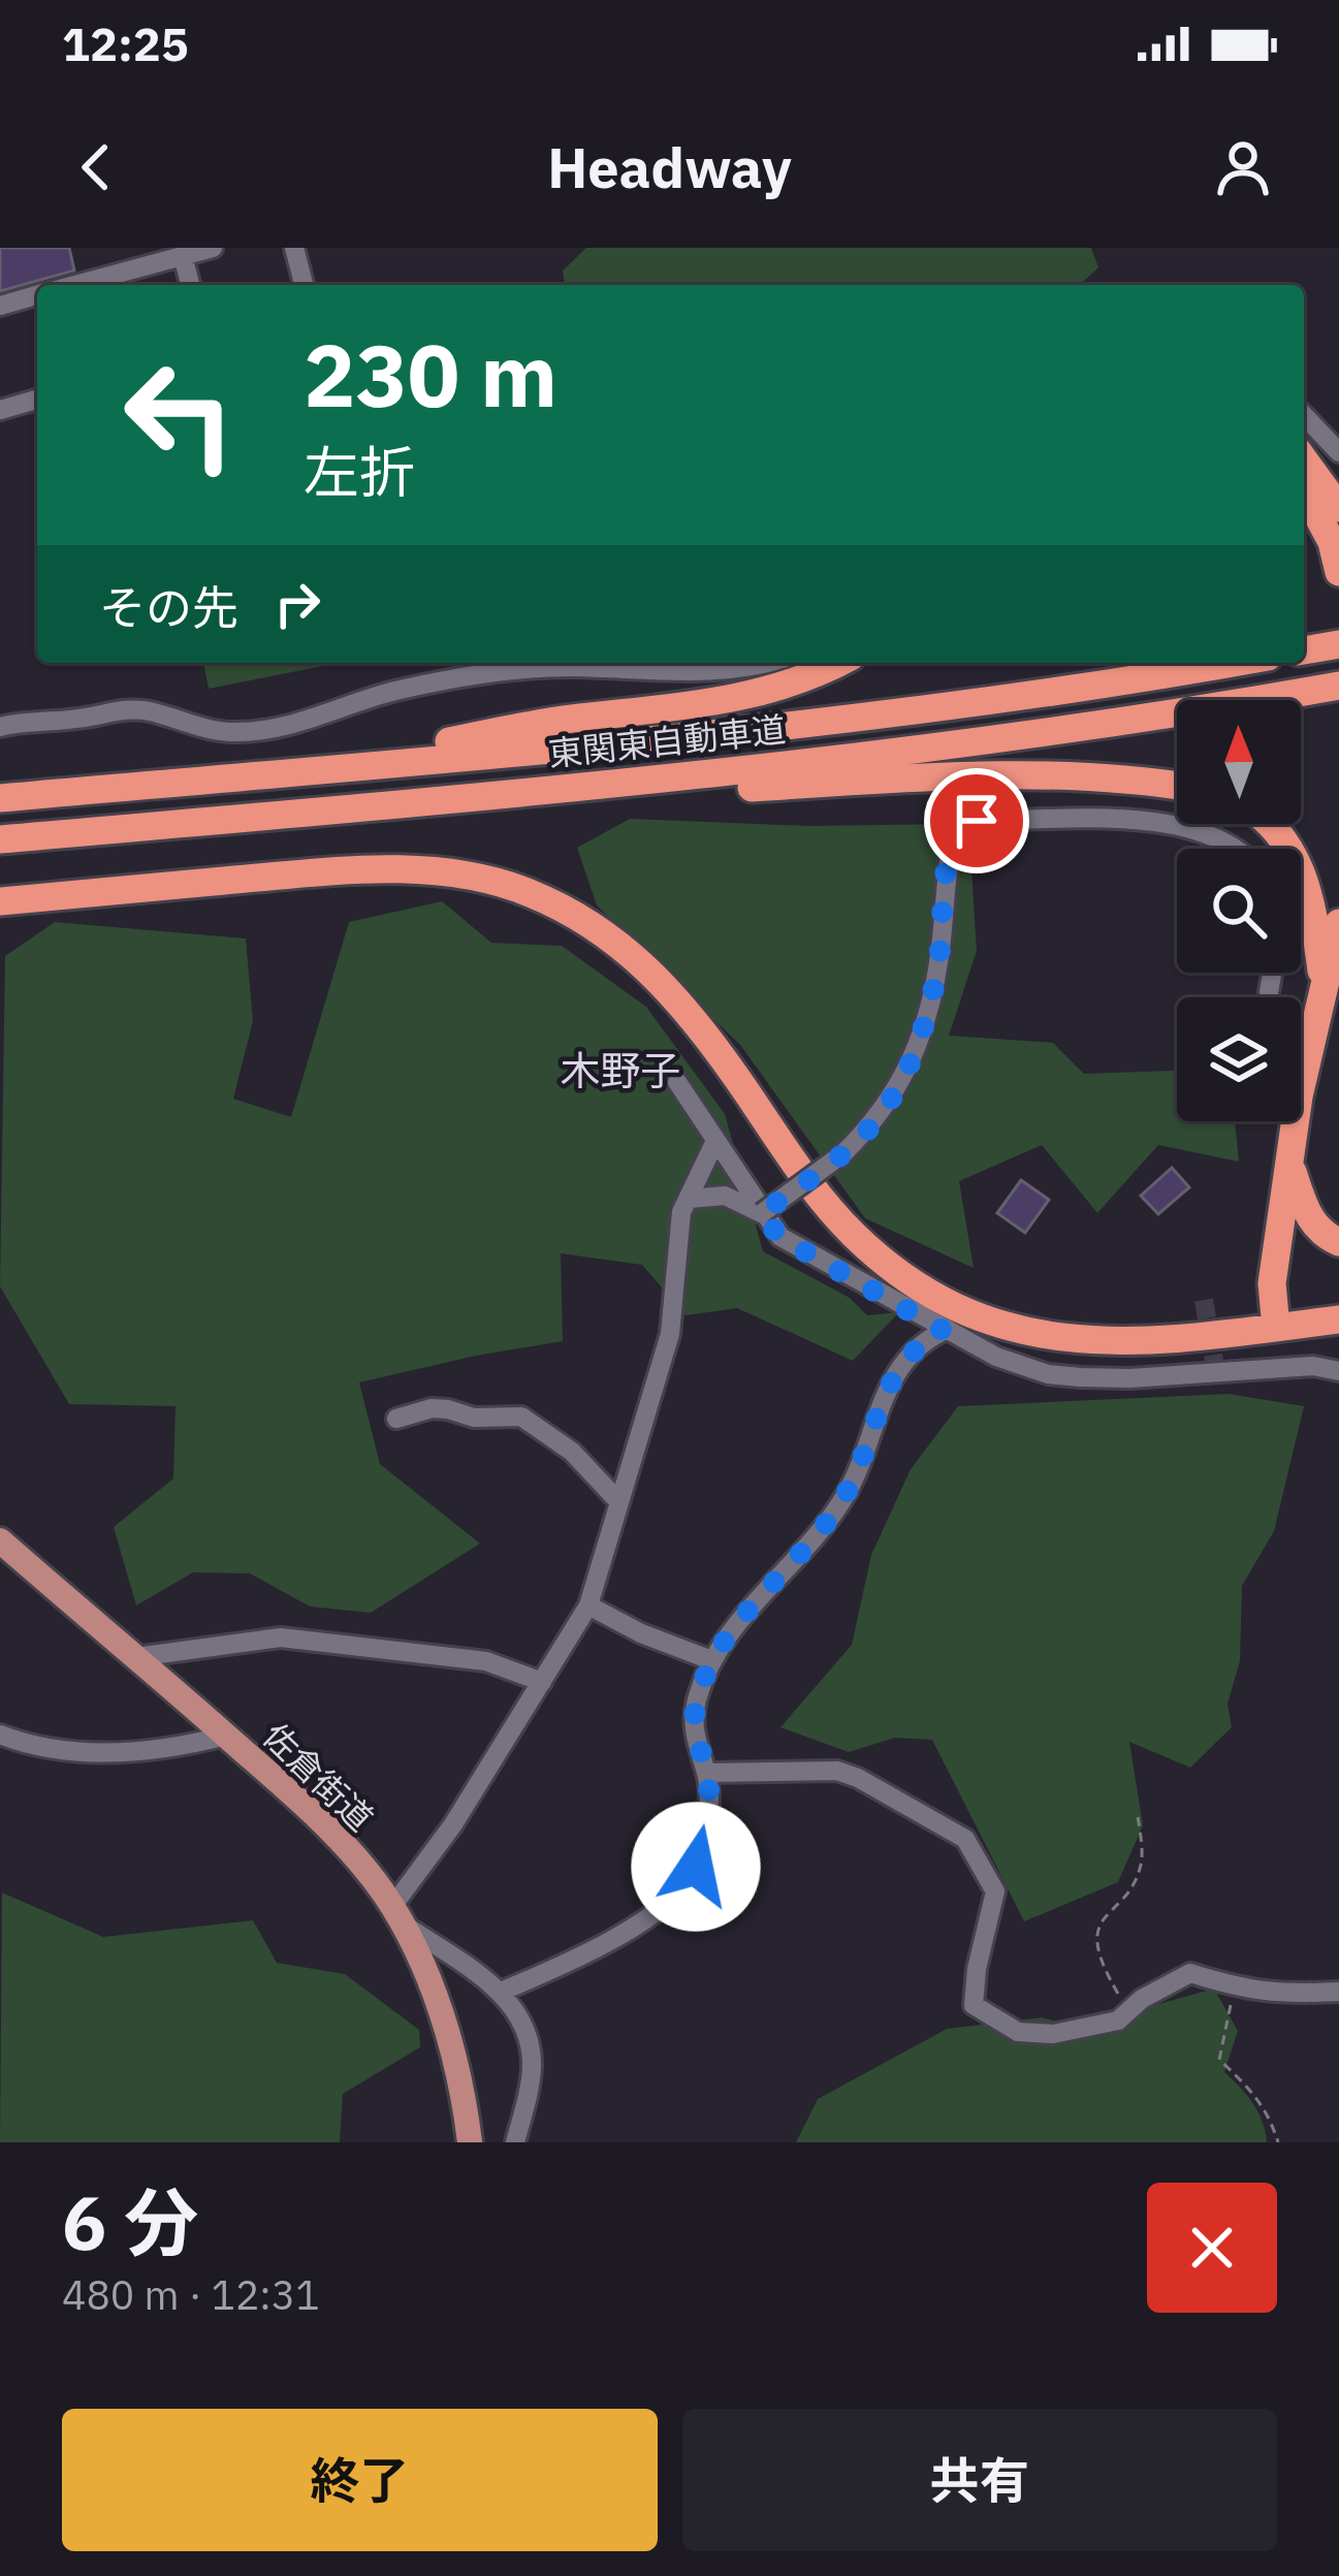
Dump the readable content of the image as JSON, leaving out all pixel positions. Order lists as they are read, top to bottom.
{
  "streets": {
    "highway": ["東関東自動車道"],
    "main road": ["佐倉街道"]
  },
  "districts": ["木野子"],
  "north": "top",
  "page": {
    "status": "12:25",
    "header": "Headway",
    "turn": ["230 m", "左折"],
    "then": "その先",
    "heading": ["6 分", "480 m · 12:31"],
    "buttons": ["終了", "共有"]
  }
}
